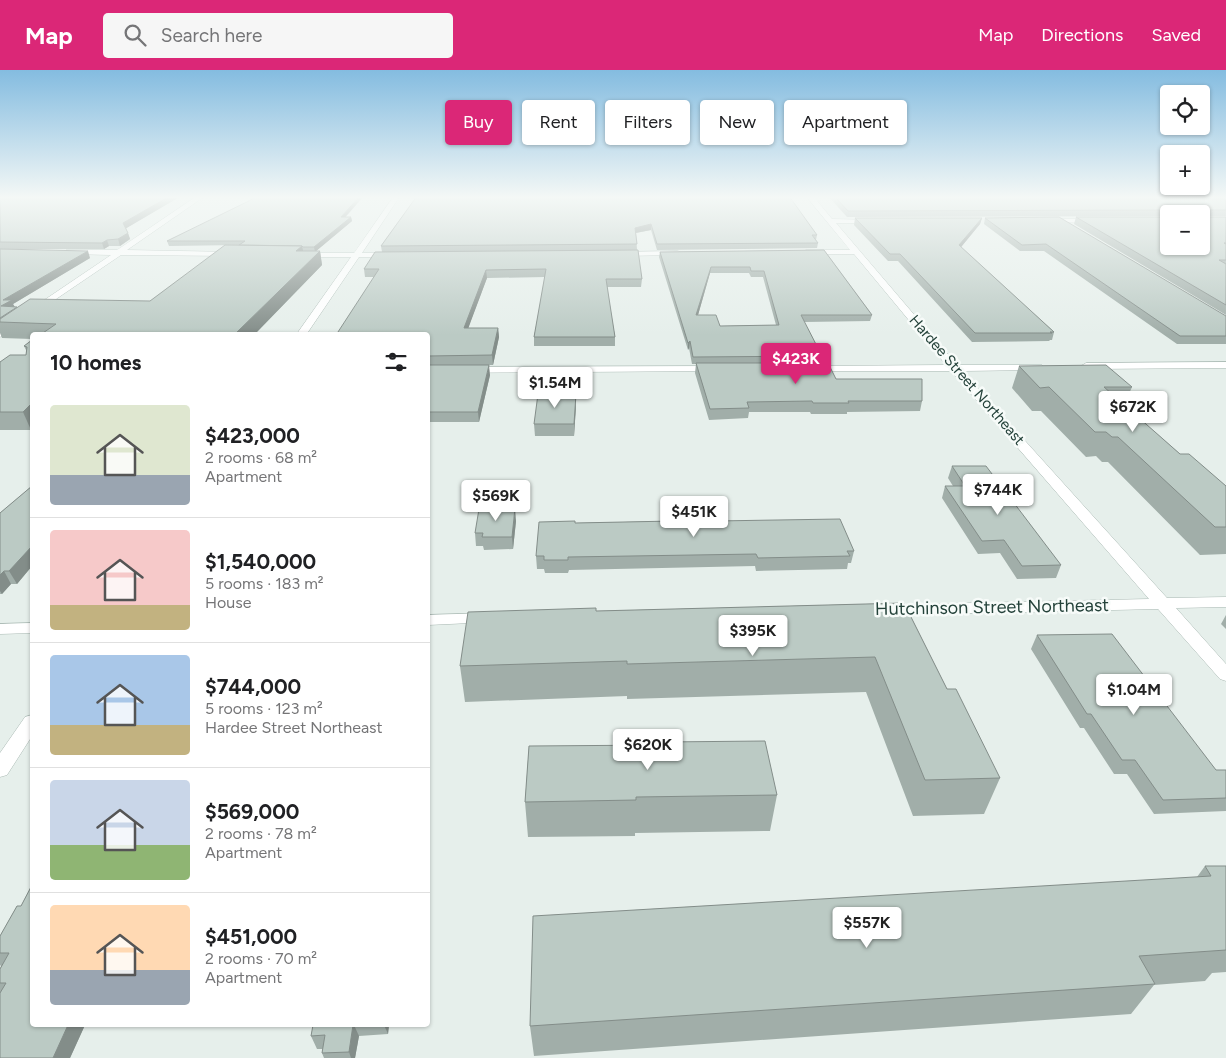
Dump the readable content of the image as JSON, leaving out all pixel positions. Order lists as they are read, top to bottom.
{
  "streets": {
    "street": ["Hardee Street Northeast", "Hutchinson Street Northeast"]
  },
  "crossings": [
    ["Hardee Street Northeast", "Hutchinson Street Northeast"]
  ],
  "page": {
    "header": "Map",
    "search": "Search here",
    "nav": ["Map", "Directions", "Saved"],
    "map_buttons": ["+", "−"],
    "chip": [
      "Buy",
      "Rent",
      "Filters",
      "New",
      "Apartment"
    ],
    "heading": "10 homes",
    "price": [
      "$423K",
      "$1.54M",
      "$672K",
      "$744K",
      "$569K",
      "$451K",
      "$395K",
      "$1.04M",
      "$620K",
      "$557K"
    ],
    "list": [
      {
        "name": "$423,000",
        "note": "2 rooms · 68 m² · Apartment"
      },
      {
        "name": "$1,540,000",
        "note": "5 rooms · 183 m² · House"
      },
      {
        "name": "$744,000",
        "note": "5 rooms · 123 m² · Hardee Street Northeast"
      },
      {
        "name": "$569,000",
        "note": "2 rooms · 78 m² · Apartment"
      },
      {
        "name": "$451,000",
        "note": "2 rooms · 70 m² · Apartment"
      }
    ]
  }
}
